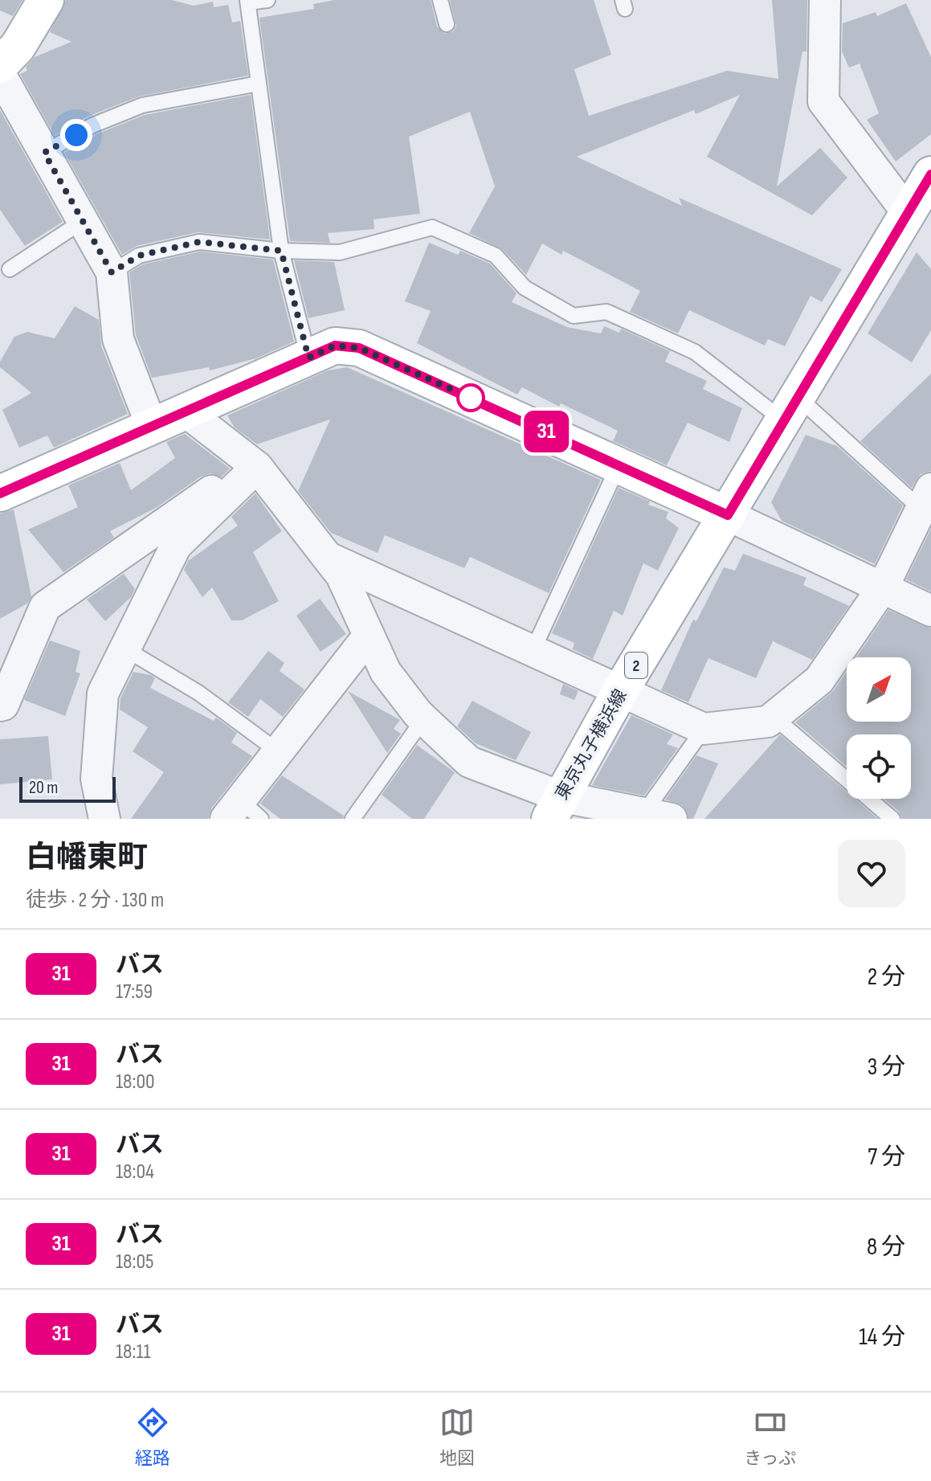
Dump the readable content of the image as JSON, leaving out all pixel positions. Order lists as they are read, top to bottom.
{
  "streets": {
    "street": ["2", "東京丸子横浜線"]
  },
  "lines": ["bus line 31"],
  "scale_bar": "20 m",
  "north": "top right",
  "page": {
    "on_map": "31",
    "scale": "20 m",
    "heading": ["白幡東町", "徒歩 · 2 分 · 130 m"],
    "list": [
      {
        "mark": "31",
        "name": "バス",
        "note": "17:59",
        "value": "2 分"
      },
      {
        "mark": "31",
        "name": "バス",
        "note": "18:00",
        "value": "3 分"
      },
      {
        "mark": "31",
        "name": "バス",
        "note": "18:04",
        "value": "7 分"
      },
      {
        "mark": "31",
        "name": "バス",
        "note": "18:05",
        "value": "8 分"
      },
      {
        "mark": "31",
        "name": "バス",
        "note": "18:11",
        "value": "14 分"
      }
    ],
    "tabs": ["経路", "地図", "きっぷ"]
  }
}
